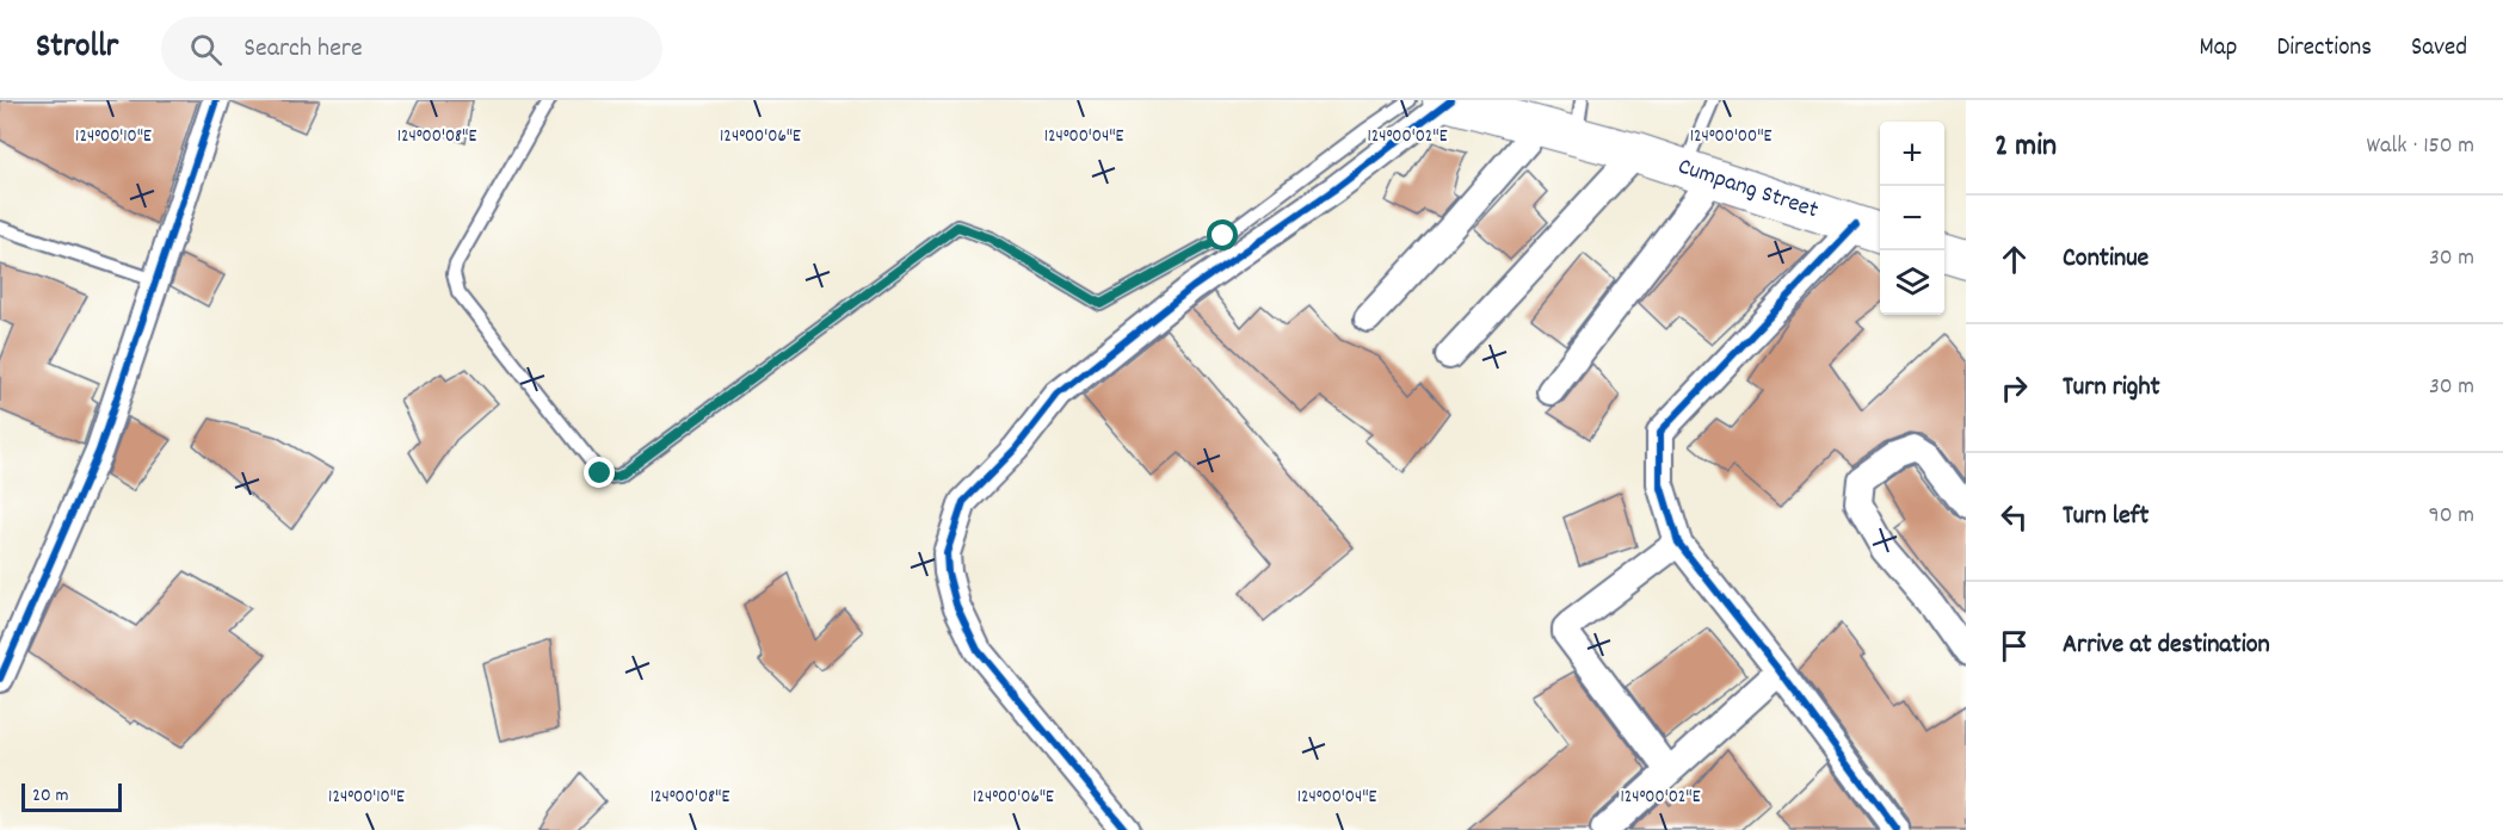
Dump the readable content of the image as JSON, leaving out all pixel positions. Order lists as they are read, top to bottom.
{
  "streets": {
    "street": ["Cumpang Street"]
  },
  "scale_bar": "20 m",
  "page": {
    "header": "Strollr",
    "search": "Search here",
    "nav": ["Map", "Directions", "Saved"],
    "heading": ["2 min", "Walk · 150 m"],
    "map_buttons": ["+", "−"],
    "list": [
      ["Continue", "30 m"],
      ["Turn right", "30 m"],
      ["Turn left", "90 m"],
      "Arrive at destination"
    ],
    "scale": "20 m"
  },
  "coordinates": [
    "124°00'10\"E",
    "124°00'08\"E",
    "124°00'06\"E",
    "124°00'04\"E",
    "124°00'02\"E",
    "124°00'00\"E"
  ]
}
